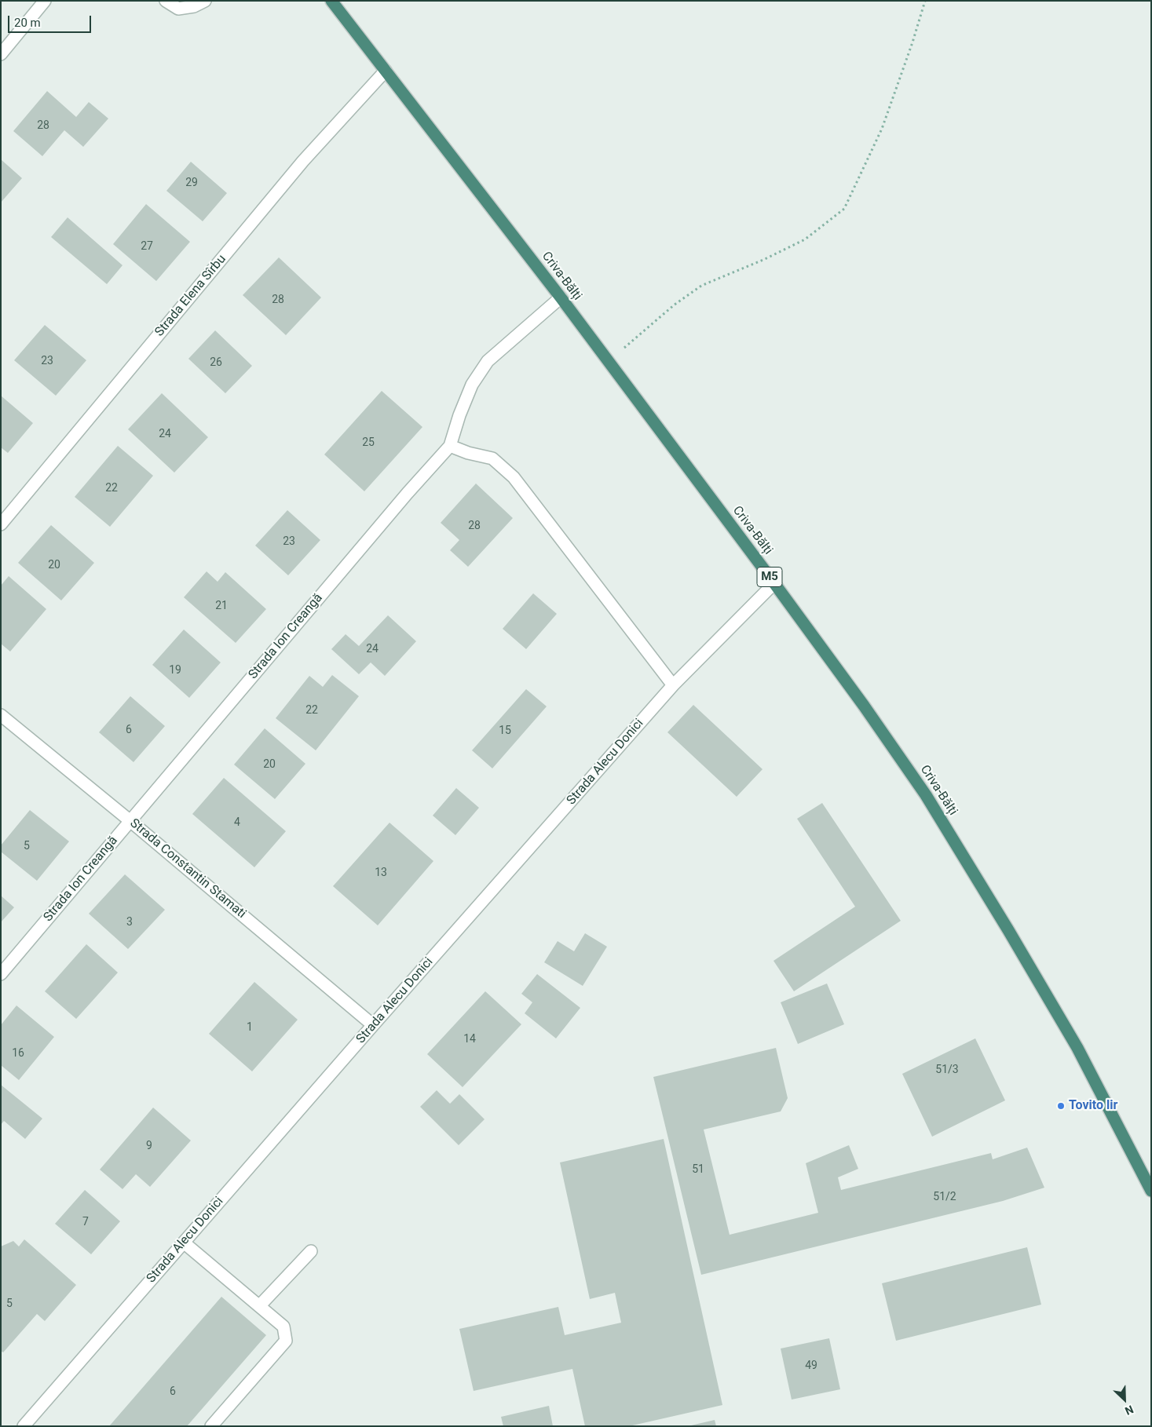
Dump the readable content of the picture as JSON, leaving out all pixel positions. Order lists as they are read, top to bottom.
{
  "streets": {
    "highway": ["Criva-Bălți", "M5"],
    "street": [
      "Strada Elena Sîrbu",
      "Strada Ion Creangă",
      "Strada Alecu Donici",
      "Strada Constantin Stamati"
    ]
  },
  "crossings": [
    ["Criva-Bălți", "Strada Elena Sîrbu"],
    ["Criva-Bălți", "Strada Ion Creangă"],
    ["Criva-Bălți", "Strada Alecu Donici"],
    ["Strada Ion Creangă", "Strada Constantin Stamati"],
    ["Strada Alecu Donici", "Strada Constantin Stamati"]
  ],
  "places": ["Tovito lir"],
  "house_numbers": [
    "28",
    "29",
    "27",
    "28",
    "23",
    "26",
    "24",
    "25",
    "22",
    "28",
    "23",
    "20",
    "21",
    "24",
    "19",
    "22",
    "6",
    "15",
    "20",
    "4",
    "5",
    "13",
    "3",
    "1",
    "14",
    "16",
    "51/3",
    "9",
    "51",
    "51/2",
    "7",
    "5",
    "49",
    "6"
  ],
  "scale_bar": "20 m",
  "north": "bottom right"
}
